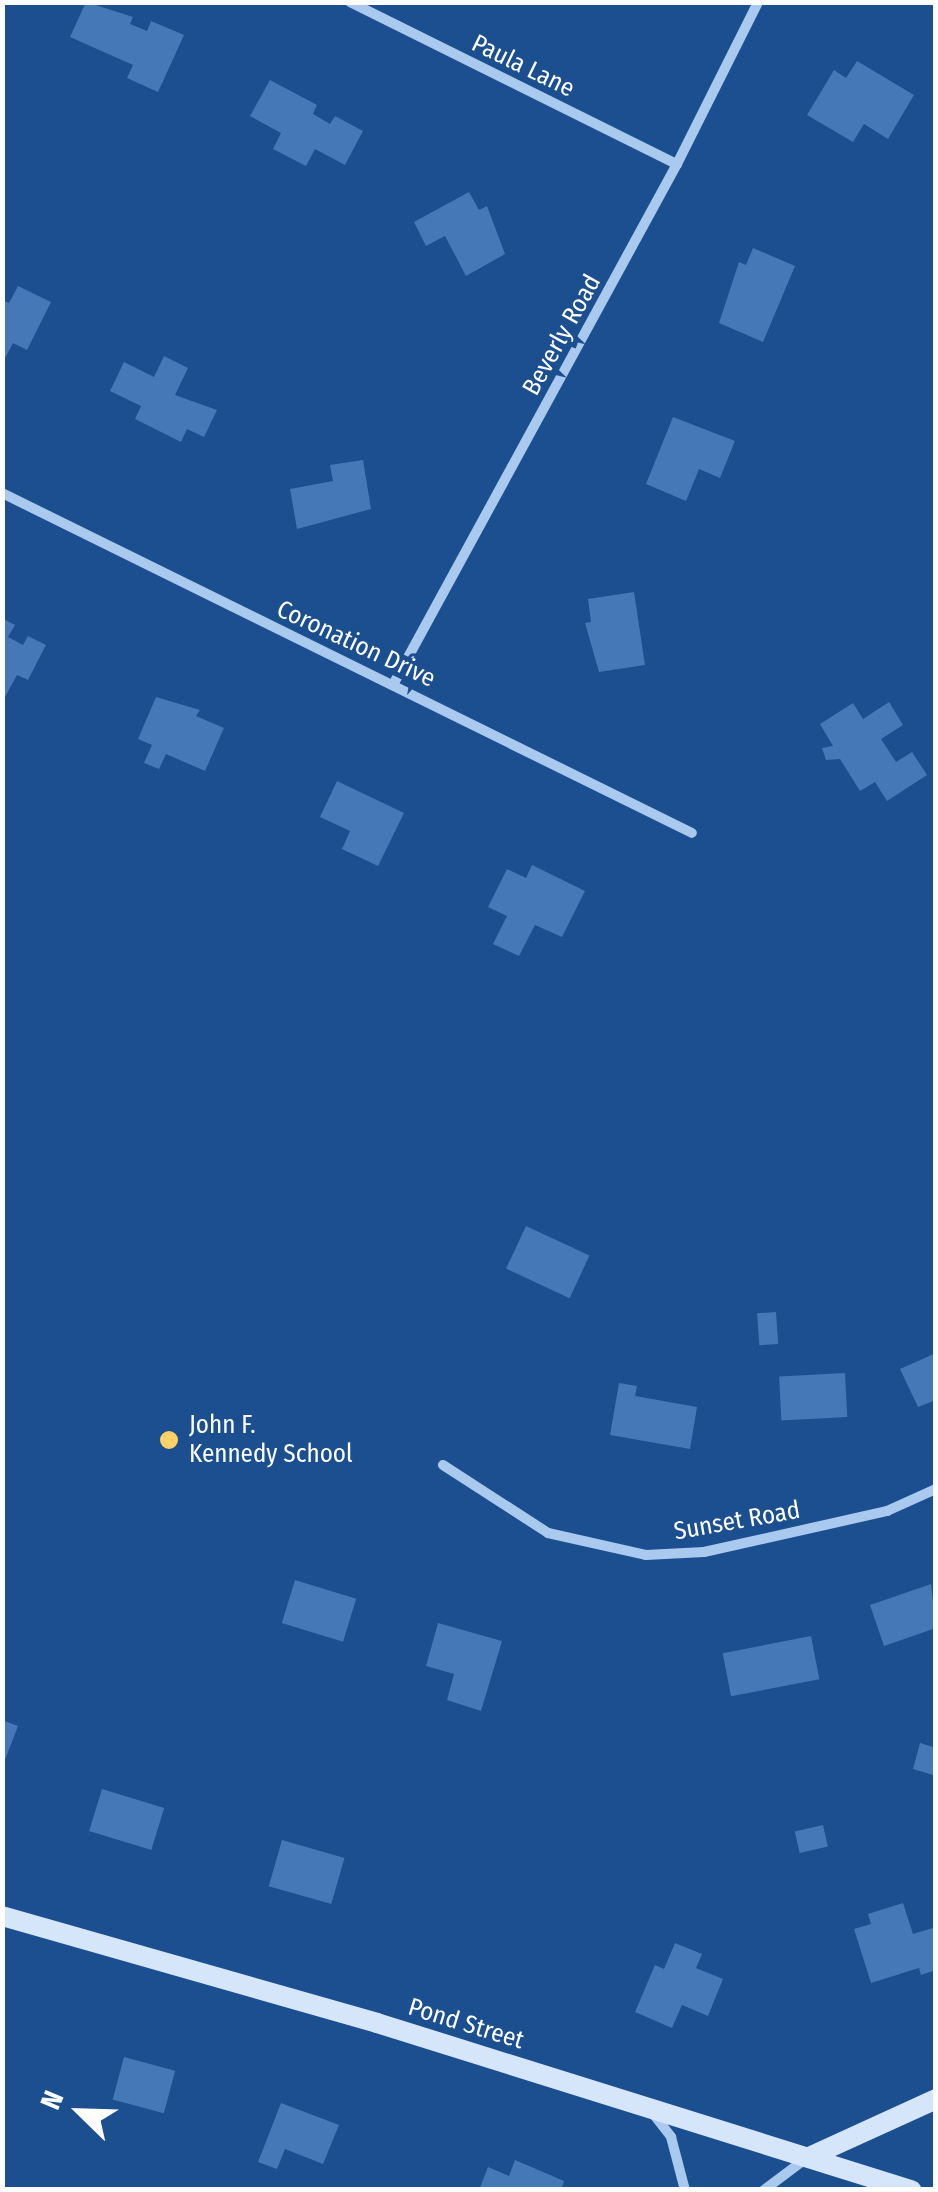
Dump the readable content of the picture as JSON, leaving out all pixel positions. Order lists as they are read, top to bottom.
{
  "streets": {
    "main road": ["Pond Street"],
    "street": [
      "Paula Lane",
      "Beverly Road",
      "Coronation Drive",
      "Sunset Road"
    ]
  },
  "crossings": [
    ["Paula Lane", "Beverly Road"],
    ["Beverly Road", "Coronation Drive"]
  ],
  "places": ["John F. Kennedy School"],
  "north": "top left"
}
